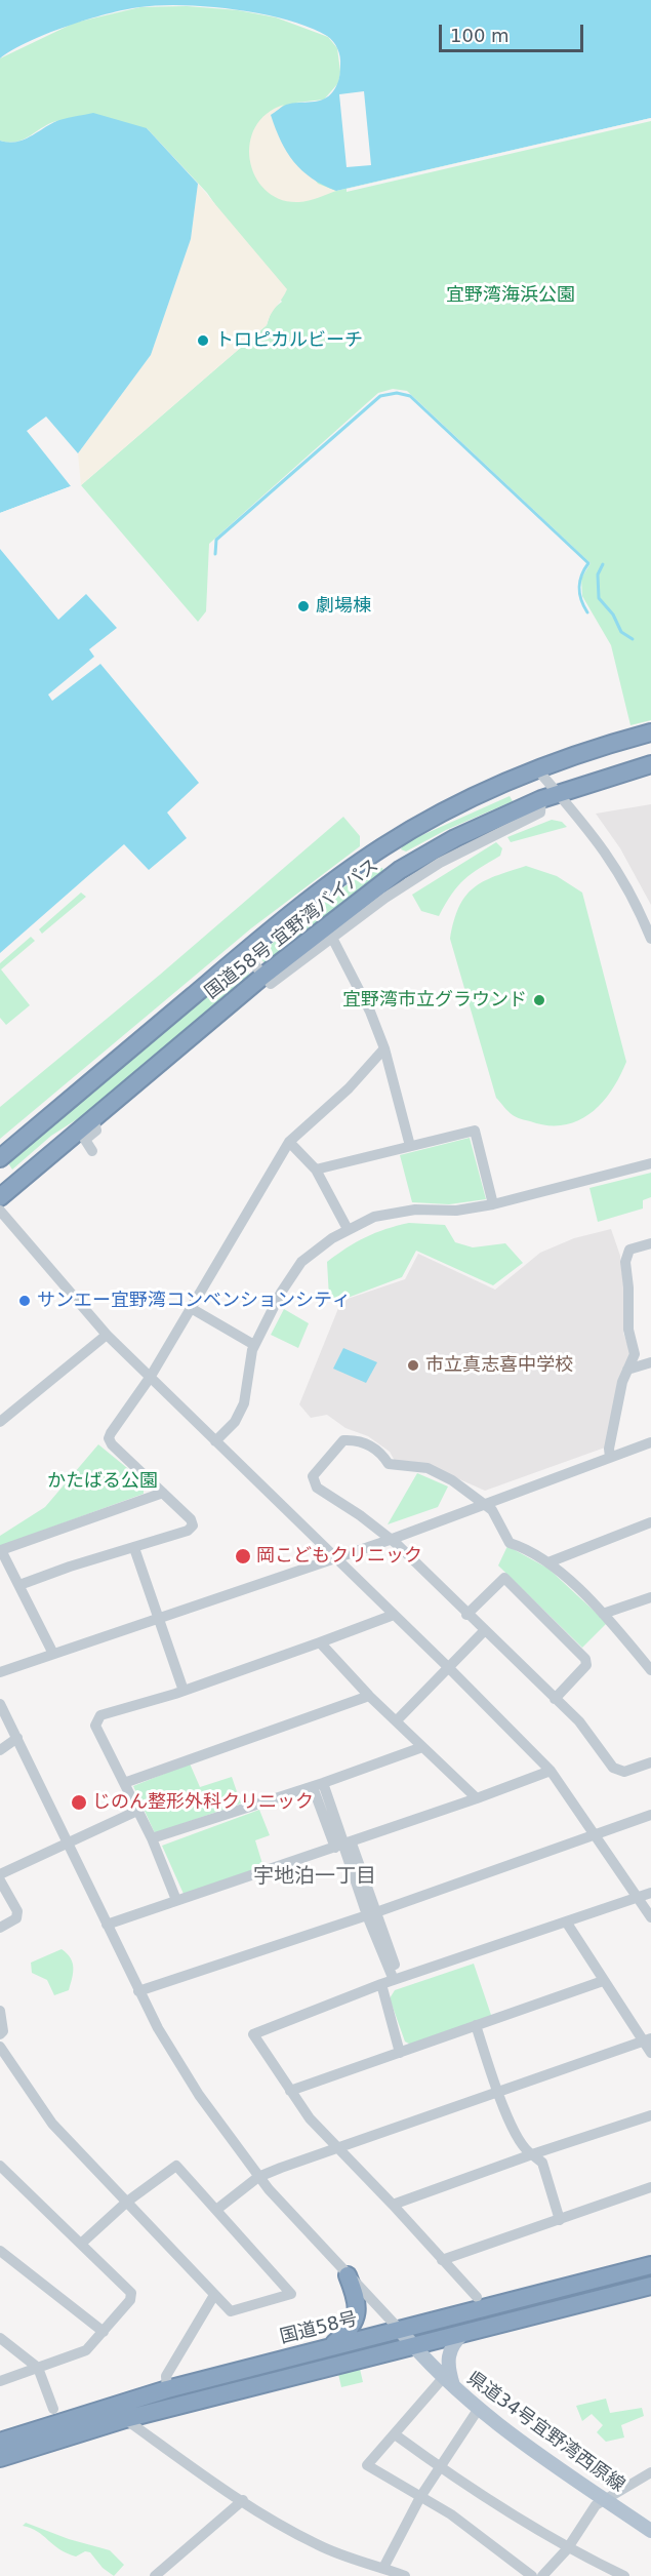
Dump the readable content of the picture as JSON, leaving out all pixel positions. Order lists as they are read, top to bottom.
{
  "streets": {
    "highway": ["国道58号 宜野湾バイパス", "国道58号"],
    "main road": ["県道34号宜野湾西原線"]
  },
  "crossings": [
    ["国道58号", "県道34号宜野湾西原線"]
  ],
  "districts": ["宇地泊一丁目"],
  "parks": ["宜野湾海浜公園", "かたばる公園"],
  "places": [
    "トロピカルビーチ",
    "劇場棟",
    "宜野湾市立グラウンド",
    "サンエー宜野湾コンベンションシティ",
    "市立真志喜中学校",
    "岡こどもクリニック",
    "じのん整形外科クリニック"
  ],
  "scale_bar": "100 m"
}
